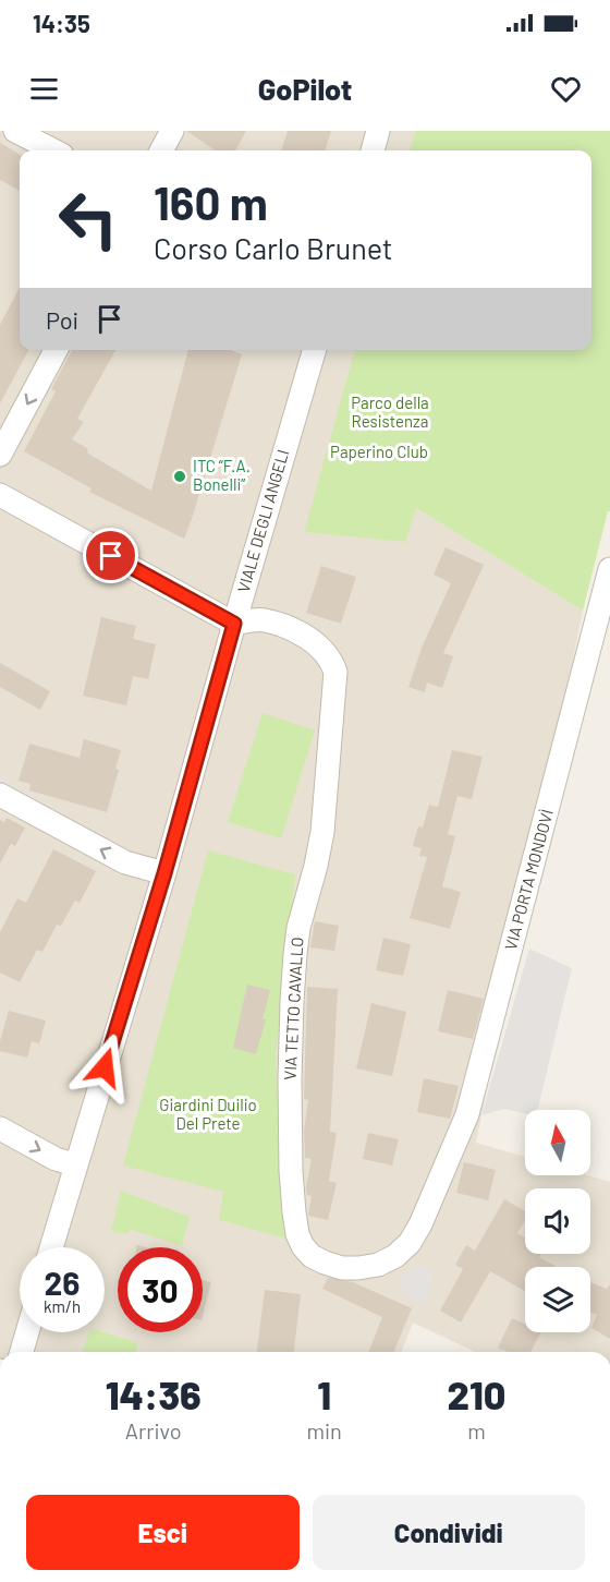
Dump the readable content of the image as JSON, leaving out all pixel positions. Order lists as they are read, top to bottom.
{
  "streets": {
    "street": ["VIALE DEGLI ANGELI", "VIA PORTA MONDOVÌ", "VIA TETTO CAVALLO"]
  },
  "crossings": [
    ["VIALE DEGLI ANGELI", "VIA TETTO CAVALLO"],
    ["VIA PORTA MONDOVÌ", "VIA TETTO CAVALLO"]
  ],
  "parks": ["Parco della Resistenza", "Paperino Club", "Giardini Duilio Del Prete"],
  "places": ["ITC “F.A. Bonelli”"],
  "north": "top",
  "page": {
    "status": "14:35",
    "header": "GoPilot",
    "turn": ["160 m", "Corso Carlo Brunet"],
    "then": "Poi",
    "speed": "26 km/h",
    "limit": "30",
    "eta": [
      "14:36",
      "Arrivo",
      "1",
      "min",
      "210",
      "m"
    ],
    "buttons": ["Esci", "Condividi"]
  }
}
